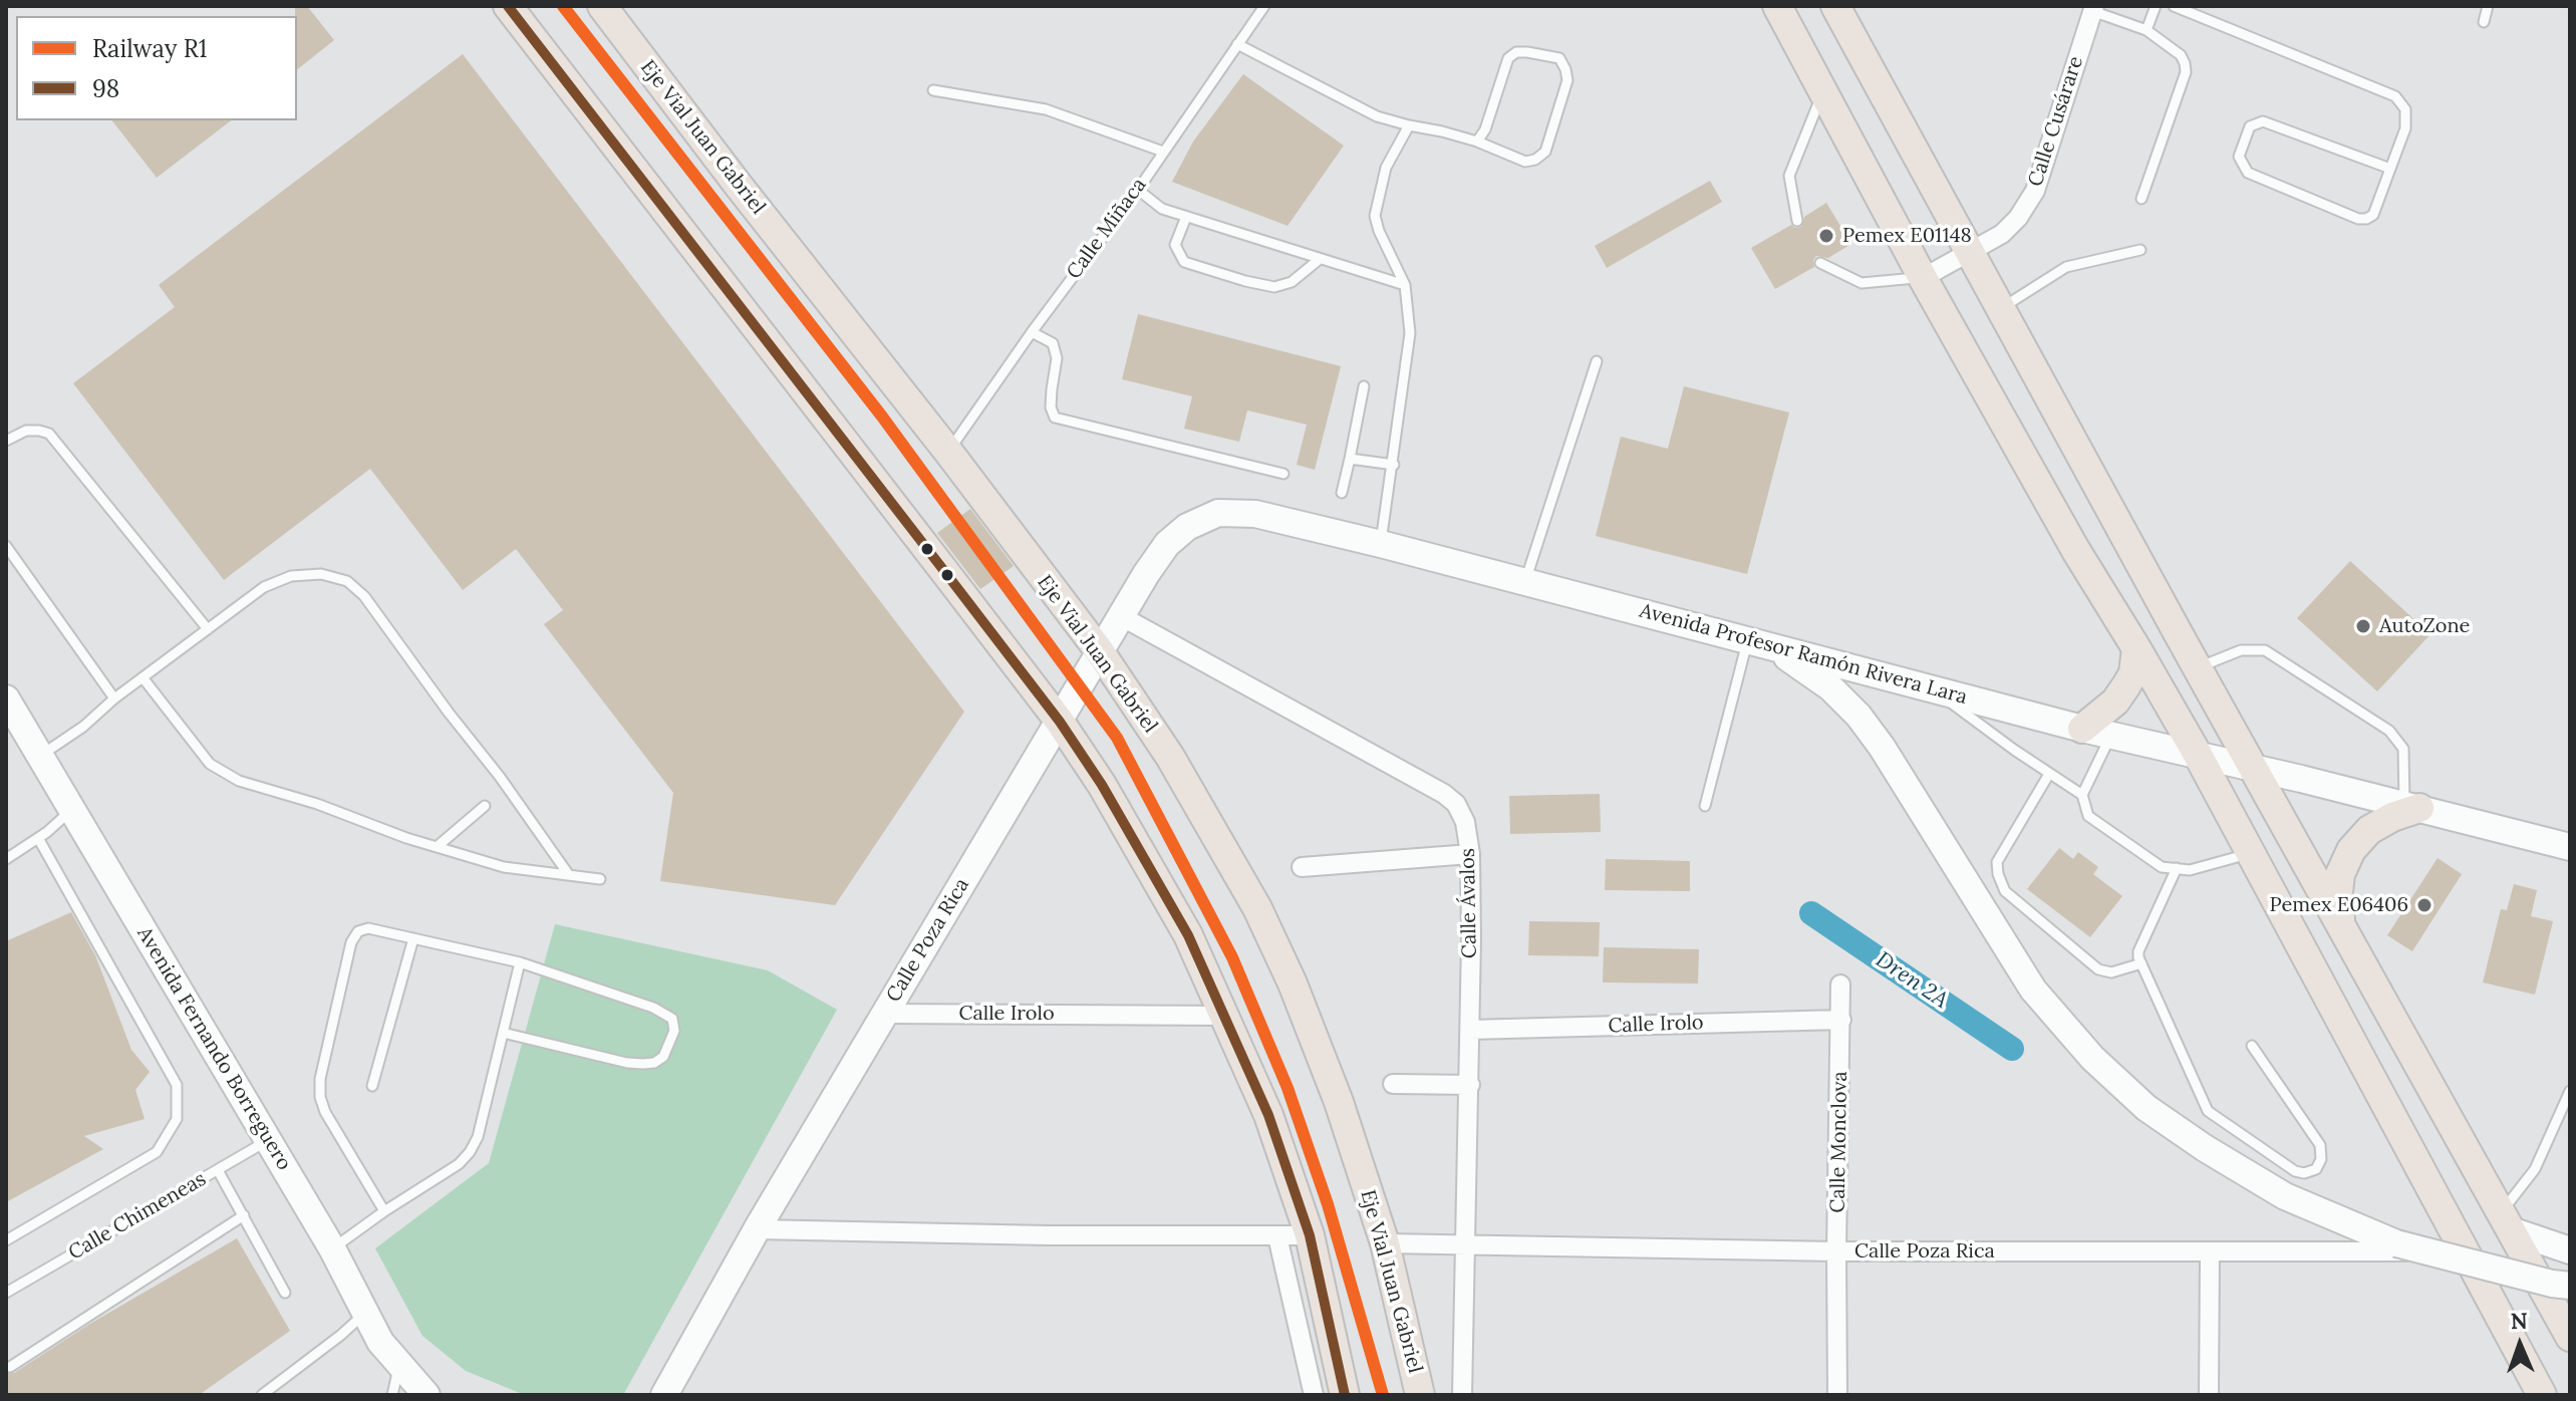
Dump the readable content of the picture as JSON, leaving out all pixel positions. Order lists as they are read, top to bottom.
{
  "streets": {
    "main road": [
      "Eje Vial Juan Gabriel",
      "Avenida Profesor Ramón Rivera Lara",
      "Calle Poza Rica",
      "Avenida Fernando Borreguero"
    ],
    "street": [
      "Calle Cusárare",
      "Calle Ávalos",
      "Calle Irolo",
      "Calle Monclova"
    ],
    "lane": ["Calle Miñaca", "Calle Chimeneas"]
  },
  "crossings": [
    ["Eje Vial Juan Gabriel", "Calle Miñaca"],
    ["Eje Vial Juan Gabriel", "Avenida Profesor Ramón Rivera Lara"],
    ["Eje Vial Juan Gabriel", "Calle Poza Rica"],
    ["Avenida Profesor Ramón Rivera Lara", "Calle Ávalos"],
    ["Avenida Profesor Ramón Rivera Lara", "Calle Poza Rica"],
    ["Calle Ávalos", "Calle Poza Rica"],
    ["Calle Ávalos", "Calle Irolo"],
    ["Calle Poza Rica", "Calle Irolo"],
    ["Calle Poza Rica", "Calle Monclova"],
    ["Calle Irolo", "Calle Monclova"],
    ["Avenida Fernando Borreguero", "Calle Chimeneas"]
  ],
  "water": ["Dren 2A"],
  "places": ["Pemex E01148", "AutoZone", "Pemex E06406"],
  "lines": ["rail line R1", "transit line 98"],
  "legend": ["Railway R1", "98"],
  "north": "top"
}
